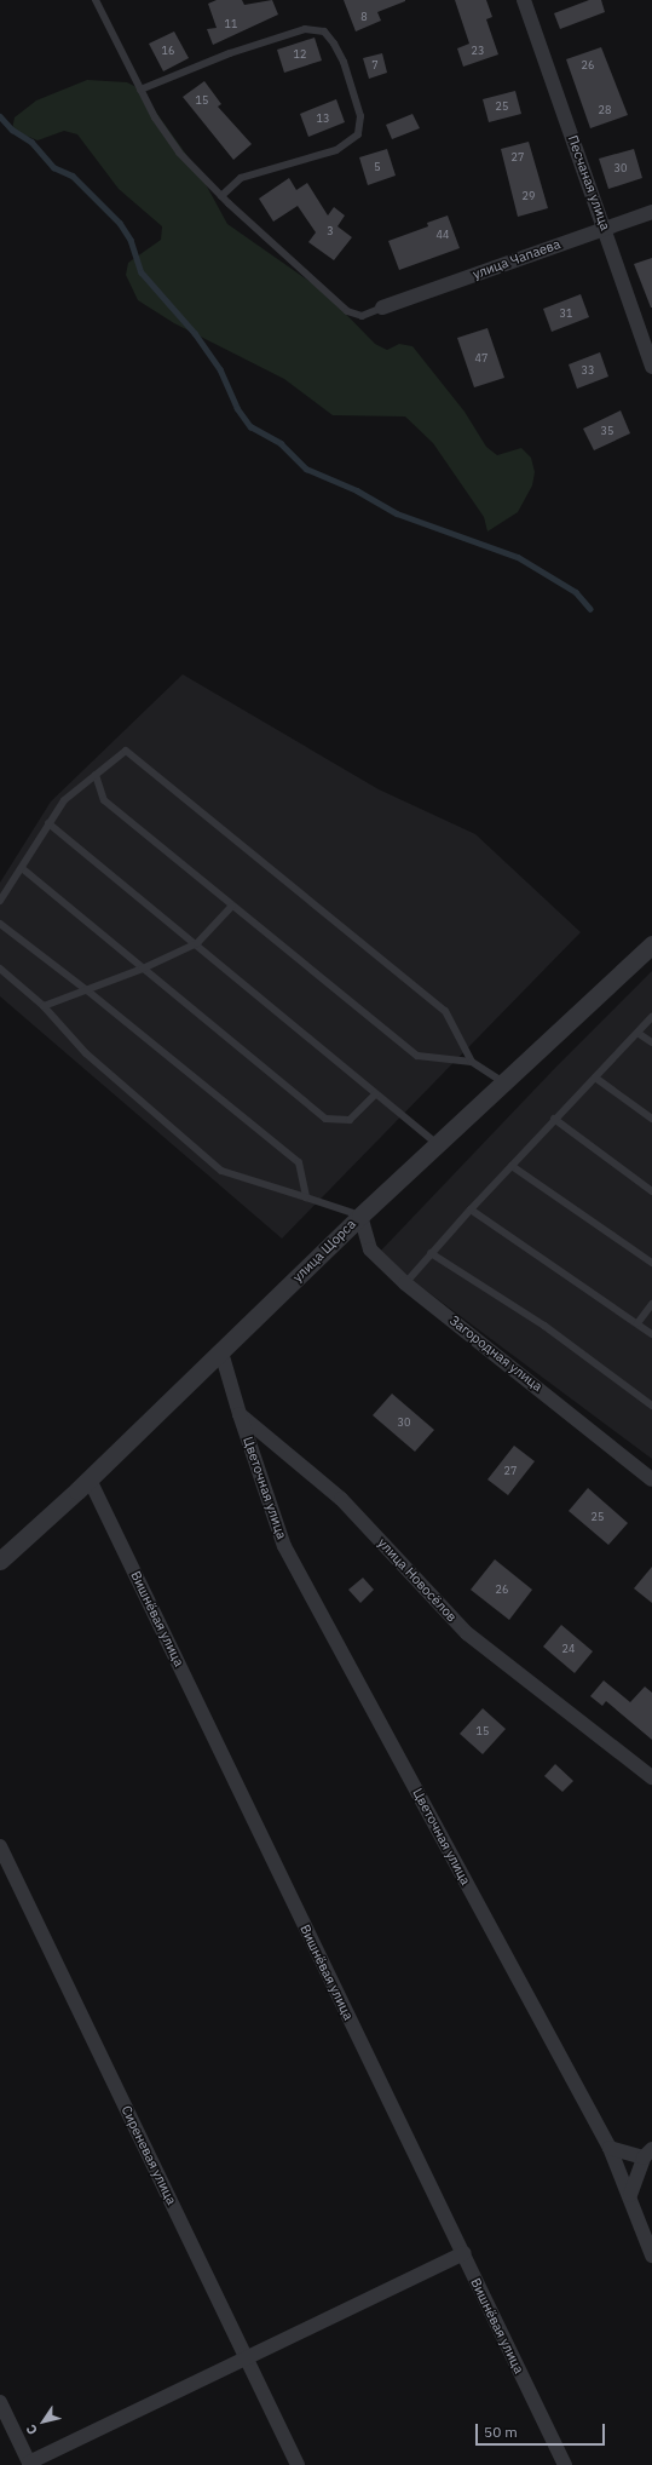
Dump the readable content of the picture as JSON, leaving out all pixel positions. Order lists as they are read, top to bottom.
{
  "streets": {
    "street": [
      "Песчаная улица",
      "улица Чапаева",
      "улица Щорса",
      "Загородная улица",
      "Цветочная улица",
      "улица Новосёлов",
      "Вишнёвая улица",
      "Сиреневая улица"
    ]
  },
  "crossings": [
    ["Песчаная улица", "улица Чапаева"],
    ["улица Щорса", "Загородная улица"],
    ["улица Щорса", "Вишнёвая улица"],
    ["Цветочная улица", "улица Новосёлов"]
  ],
  "house_numbers": [
    "8",
    "11",
    "16",
    "23",
    "12",
    "7",
    "26",
    "15",
    "25",
    "28",
    "13",
    "27",
    "5",
    "30",
    "29",
    "3",
    "44",
    "31",
    "47",
    "33",
    "35",
    "30",
    "27",
    "25",
    "26",
    "24",
    "15"
  ],
  "scale_bar": "50 m",
  "north": "bottom left"
}
